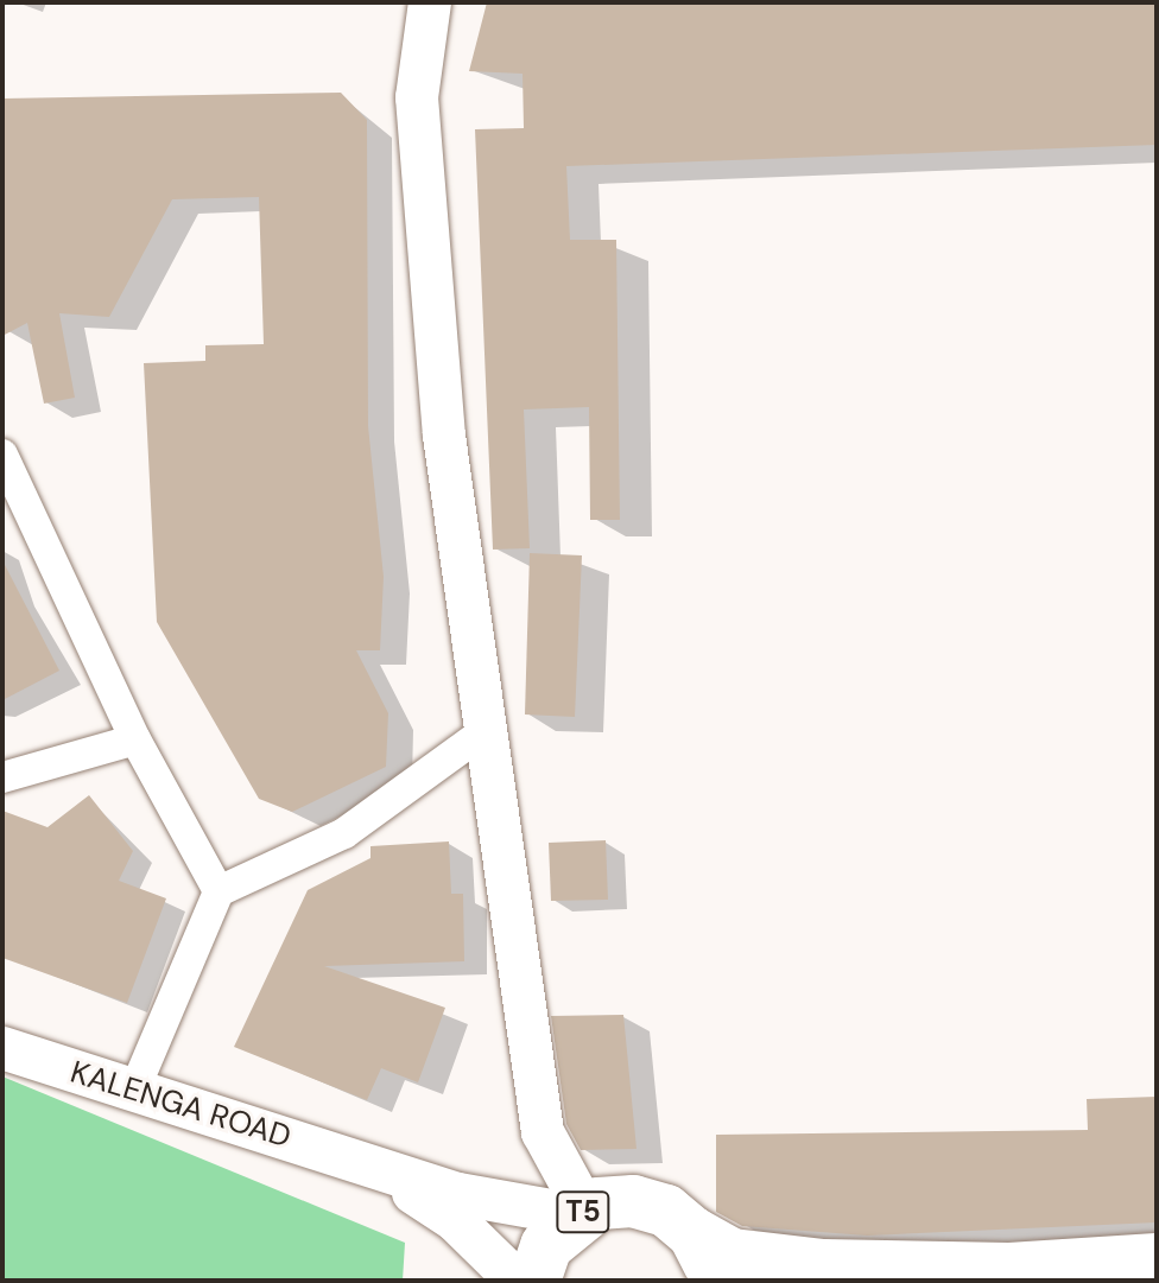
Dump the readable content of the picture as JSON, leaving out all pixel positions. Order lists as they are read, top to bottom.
{
  "streets": {
    "highway": ["T5"],
    "street": ["KALENGA ROAD"]
  },
  "crossings": [
    ["KALENGA ROAD", "T5"]
  ]
}
